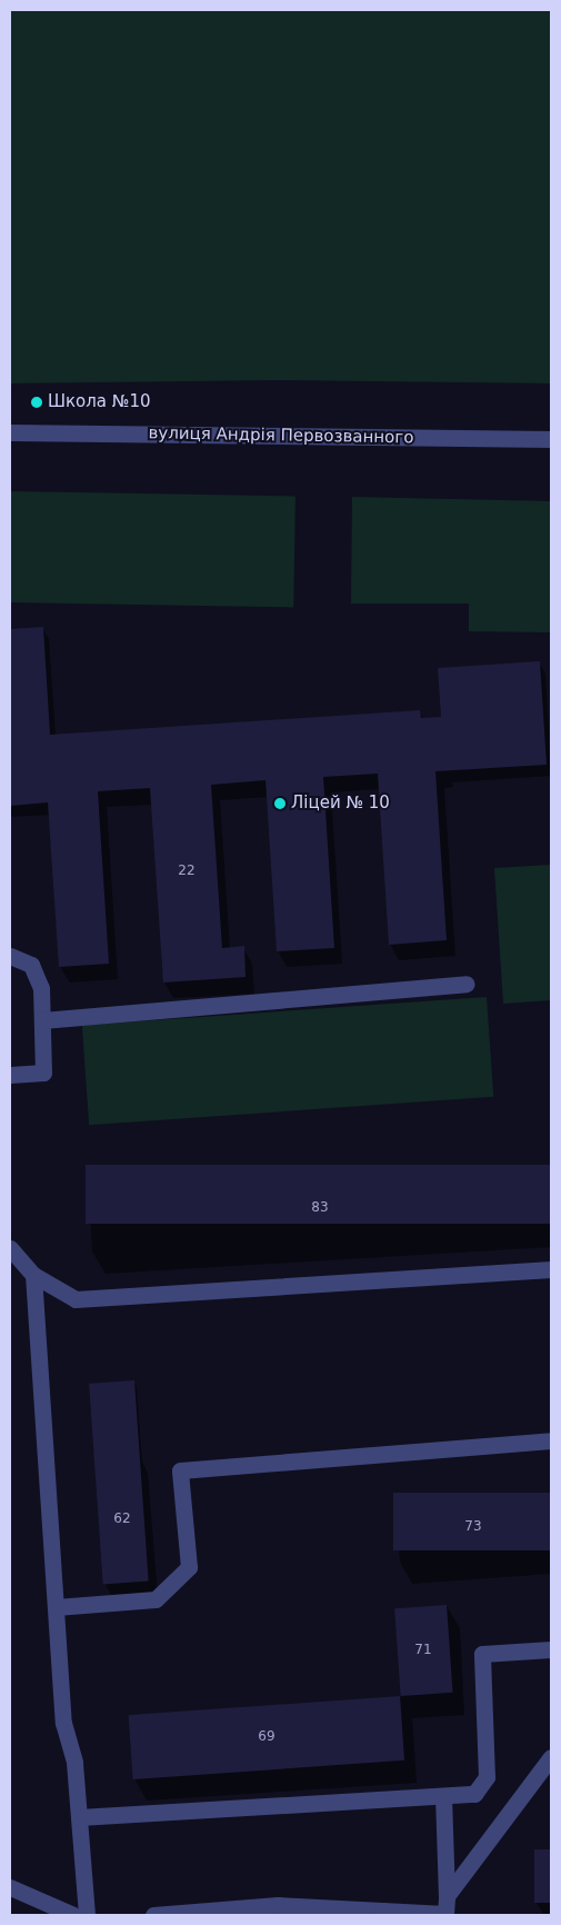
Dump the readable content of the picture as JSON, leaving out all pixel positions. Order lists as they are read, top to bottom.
{
  "streets": {
    "street": ["вулиця Андрія Первозванного"]
  },
  "places": ["Школа №10", "Ліцей № 10"],
  "house_numbers": [
    "22",
    "83",
    "62",
    "73",
    "71",
    "69"
  ]
}
